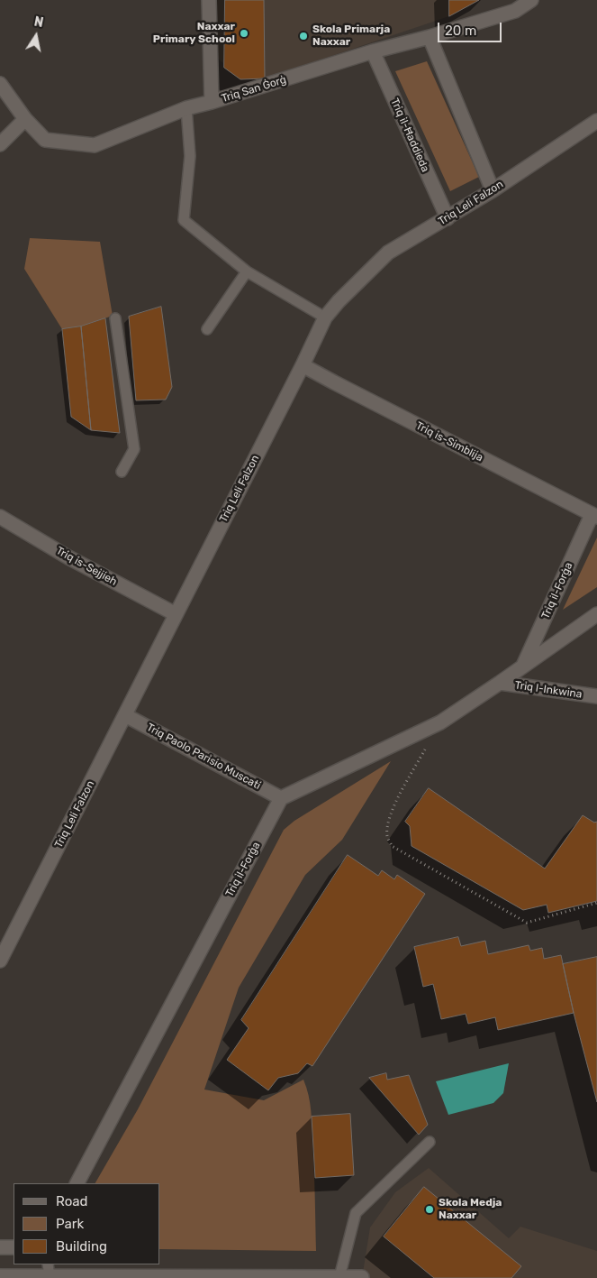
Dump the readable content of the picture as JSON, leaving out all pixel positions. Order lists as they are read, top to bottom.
{
  "streets": {
    "street": [
      "Triq San Ġorġ",
      "Triq il-Ħaddieda",
      "Triq Leli Falzon",
      "Triq is-Simblija",
      "Triq is-Sejjieh",
      "Triq il-Forġa",
      "Triq l-Inkwina",
      "Triq Paolo Parisio Muscati"
    ]
  },
  "crossings": [
    ["Triq San Ġorġ", "Triq il-Ħaddieda"],
    ["Triq il-Ħaddieda", "Triq Leli Falzon"],
    ["Triq Leli Falzon", "Triq is-Simblija"],
    ["Triq Leli Falzon", "Triq is-Sejjieh"],
    ["Triq Leli Falzon", "Triq Paolo Parisio Muscati"],
    ["Triq is-Simblija", "Triq il-Forġa"],
    ["Triq il-Forġa", "Triq l-Inkwina"],
    ["Triq il-Forġa", "Triq Paolo Parisio Muscati"]
  ],
  "places": ["Naxxar Primary School", "Skola Primarja Naxxar", "Skola Medja Naxxar"],
  "legend": ["Road", "Park", "Building"],
  "scale_bar": "20 m",
  "north": "top"
}
